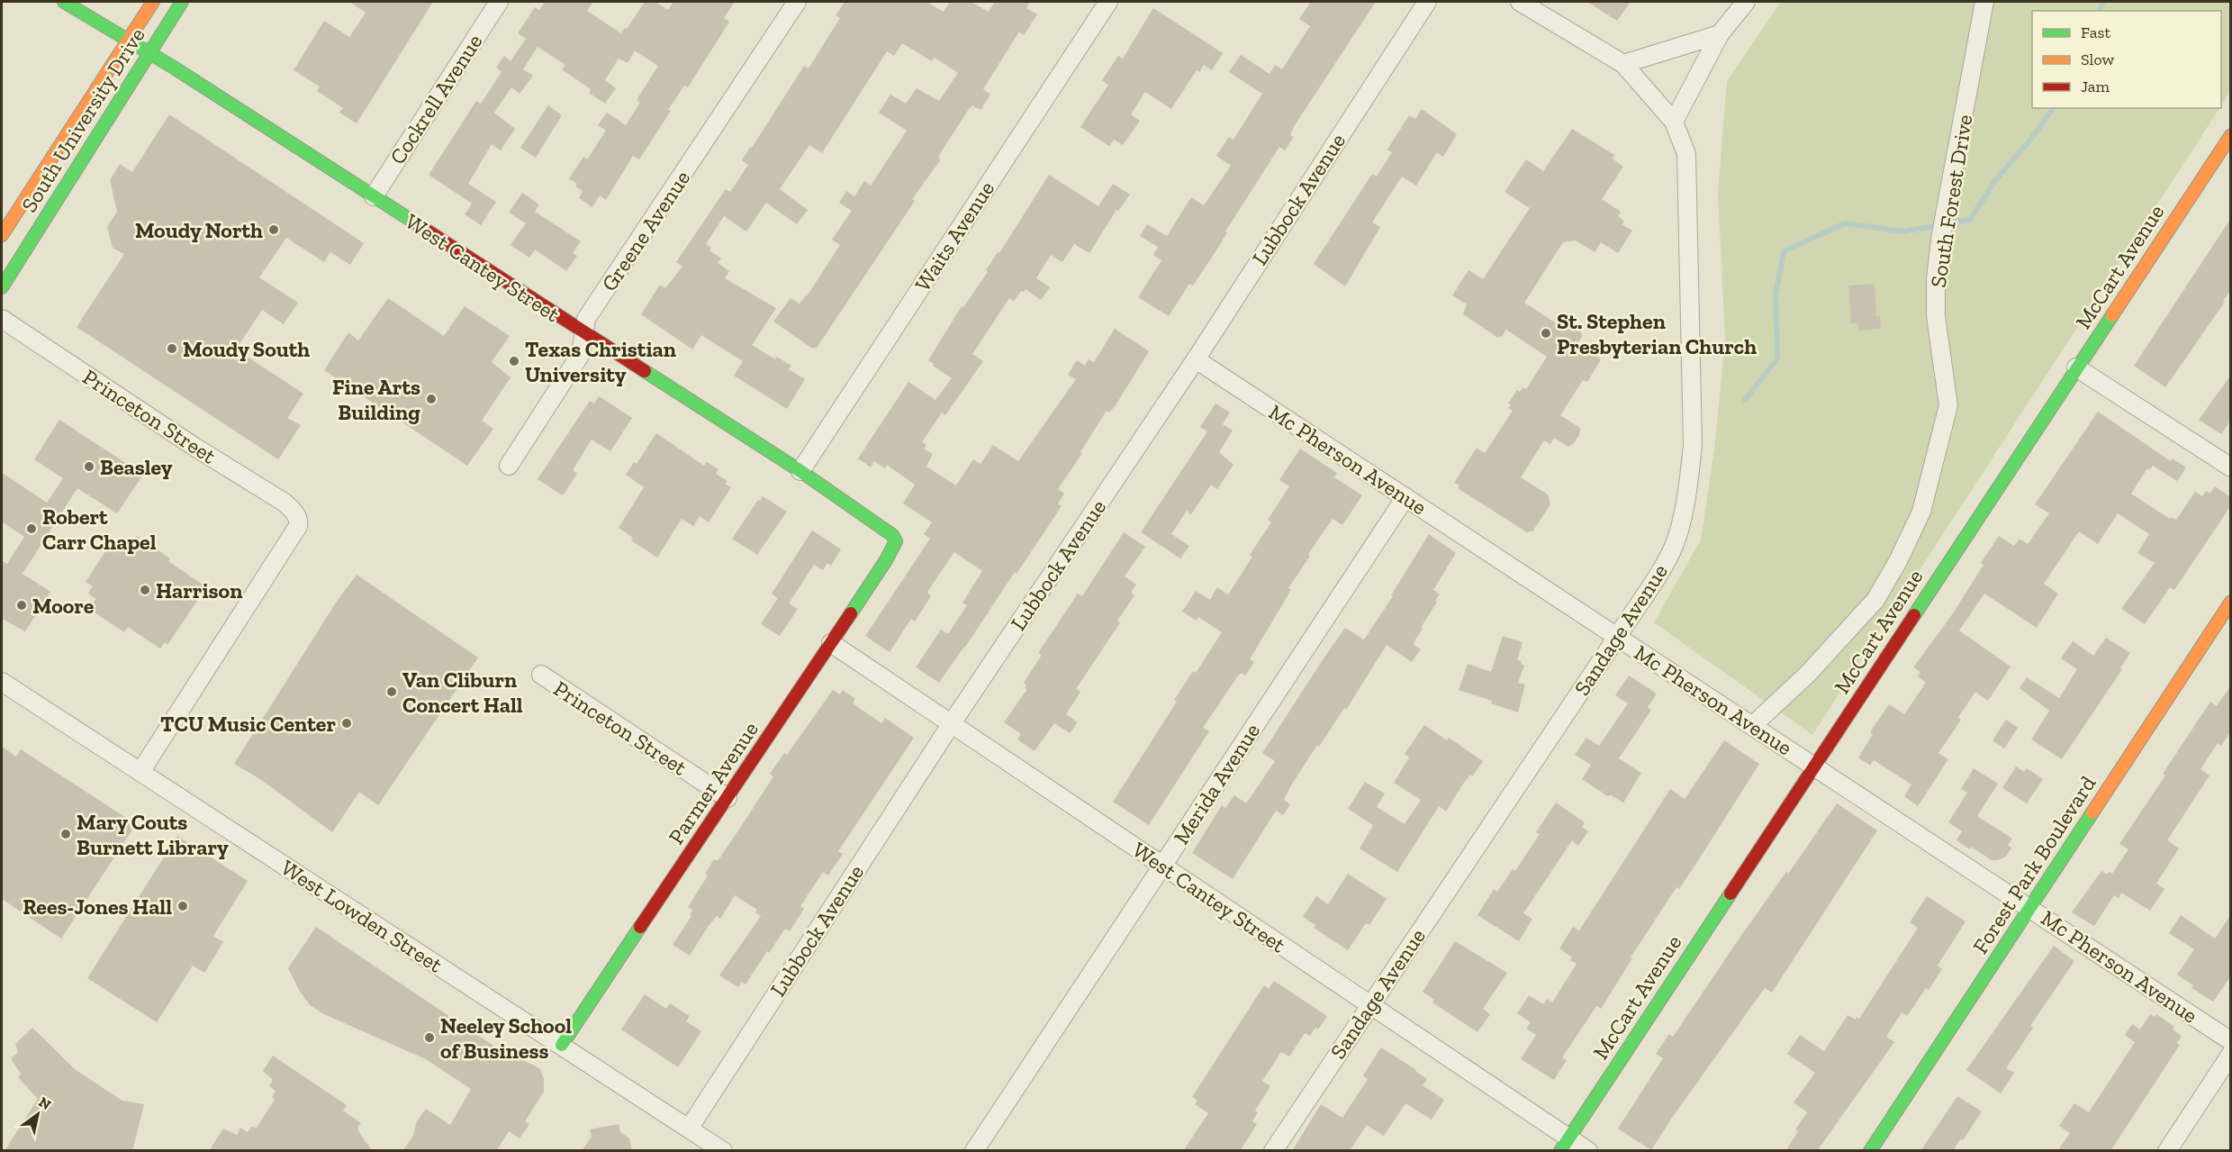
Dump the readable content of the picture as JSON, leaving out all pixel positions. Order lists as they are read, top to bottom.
{
  "streets": {
    "street": [
      "Cockrell Avenue",
      "South University Drive",
      "Lubbock Avenue",
      "South Forest Drive",
      "Greene Avenue",
      "Waits Avenue",
      "McCart Avenue",
      "West Cantey Street",
      "Princeton Street",
      "Mc Pherson Avenue",
      "Sandage Avenue",
      "Parmer Avenue",
      "Merida Avenue",
      "Forest Park Boulevard",
      "West Lowden Street"
    ]
  },
  "crossings": [
    ["Cockrell Avenue", "West Cantey Street"],
    ["South University Drive", "West Cantey Street"],
    ["Lubbock Avenue", "West Cantey Street"],
    ["Lubbock Avenue", "Mc Pherson Avenue"],
    ["Lubbock Avenue", "West Lowden Street"],
    ["South Forest Drive", "Mc Pherson Avenue"],
    ["Greene Avenue", "West Cantey Street"],
    ["Waits Avenue", "West Cantey Street"],
    ["McCart Avenue", "West Cantey Street"],
    ["McCart Avenue", "Mc Pherson Avenue"],
    ["West Cantey Street", "Sandage Avenue"],
    ["West Cantey Street", "Parmer Avenue"],
    ["West Cantey Street", "Merida Avenue"],
    ["Princeton Street", "Parmer Avenue"],
    ["Princeton Street", "West Lowden Street"],
    ["Mc Pherson Avenue", "Sandage Avenue"],
    ["Mc Pherson Avenue", "Merida Avenue"],
    ["Mc Pherson Avenue", "Forest Park Boulevard"],
    ["Parmer Avenue", "West Lowden Street"]
  ],
  "places": [
    "Moudy North",
    "St. Stephen Presbyterian Church",
    "Moudy South",
    "Texas Christian University",
    "Fine Arts Building",
    "Beasley",
    "Robert Carr Chapel",
    "Harrison",
    "Moore",
    "Van Cliburn Concert Hall",
    "TCU Music Center",
    "Mary Couts Burnett Library",
    "Rees-Jones Hall",
    "Neeley School of Business"
  ],
  "legend": ["Fast", "Slow", "Jam"],
  "north": "top right"
}
